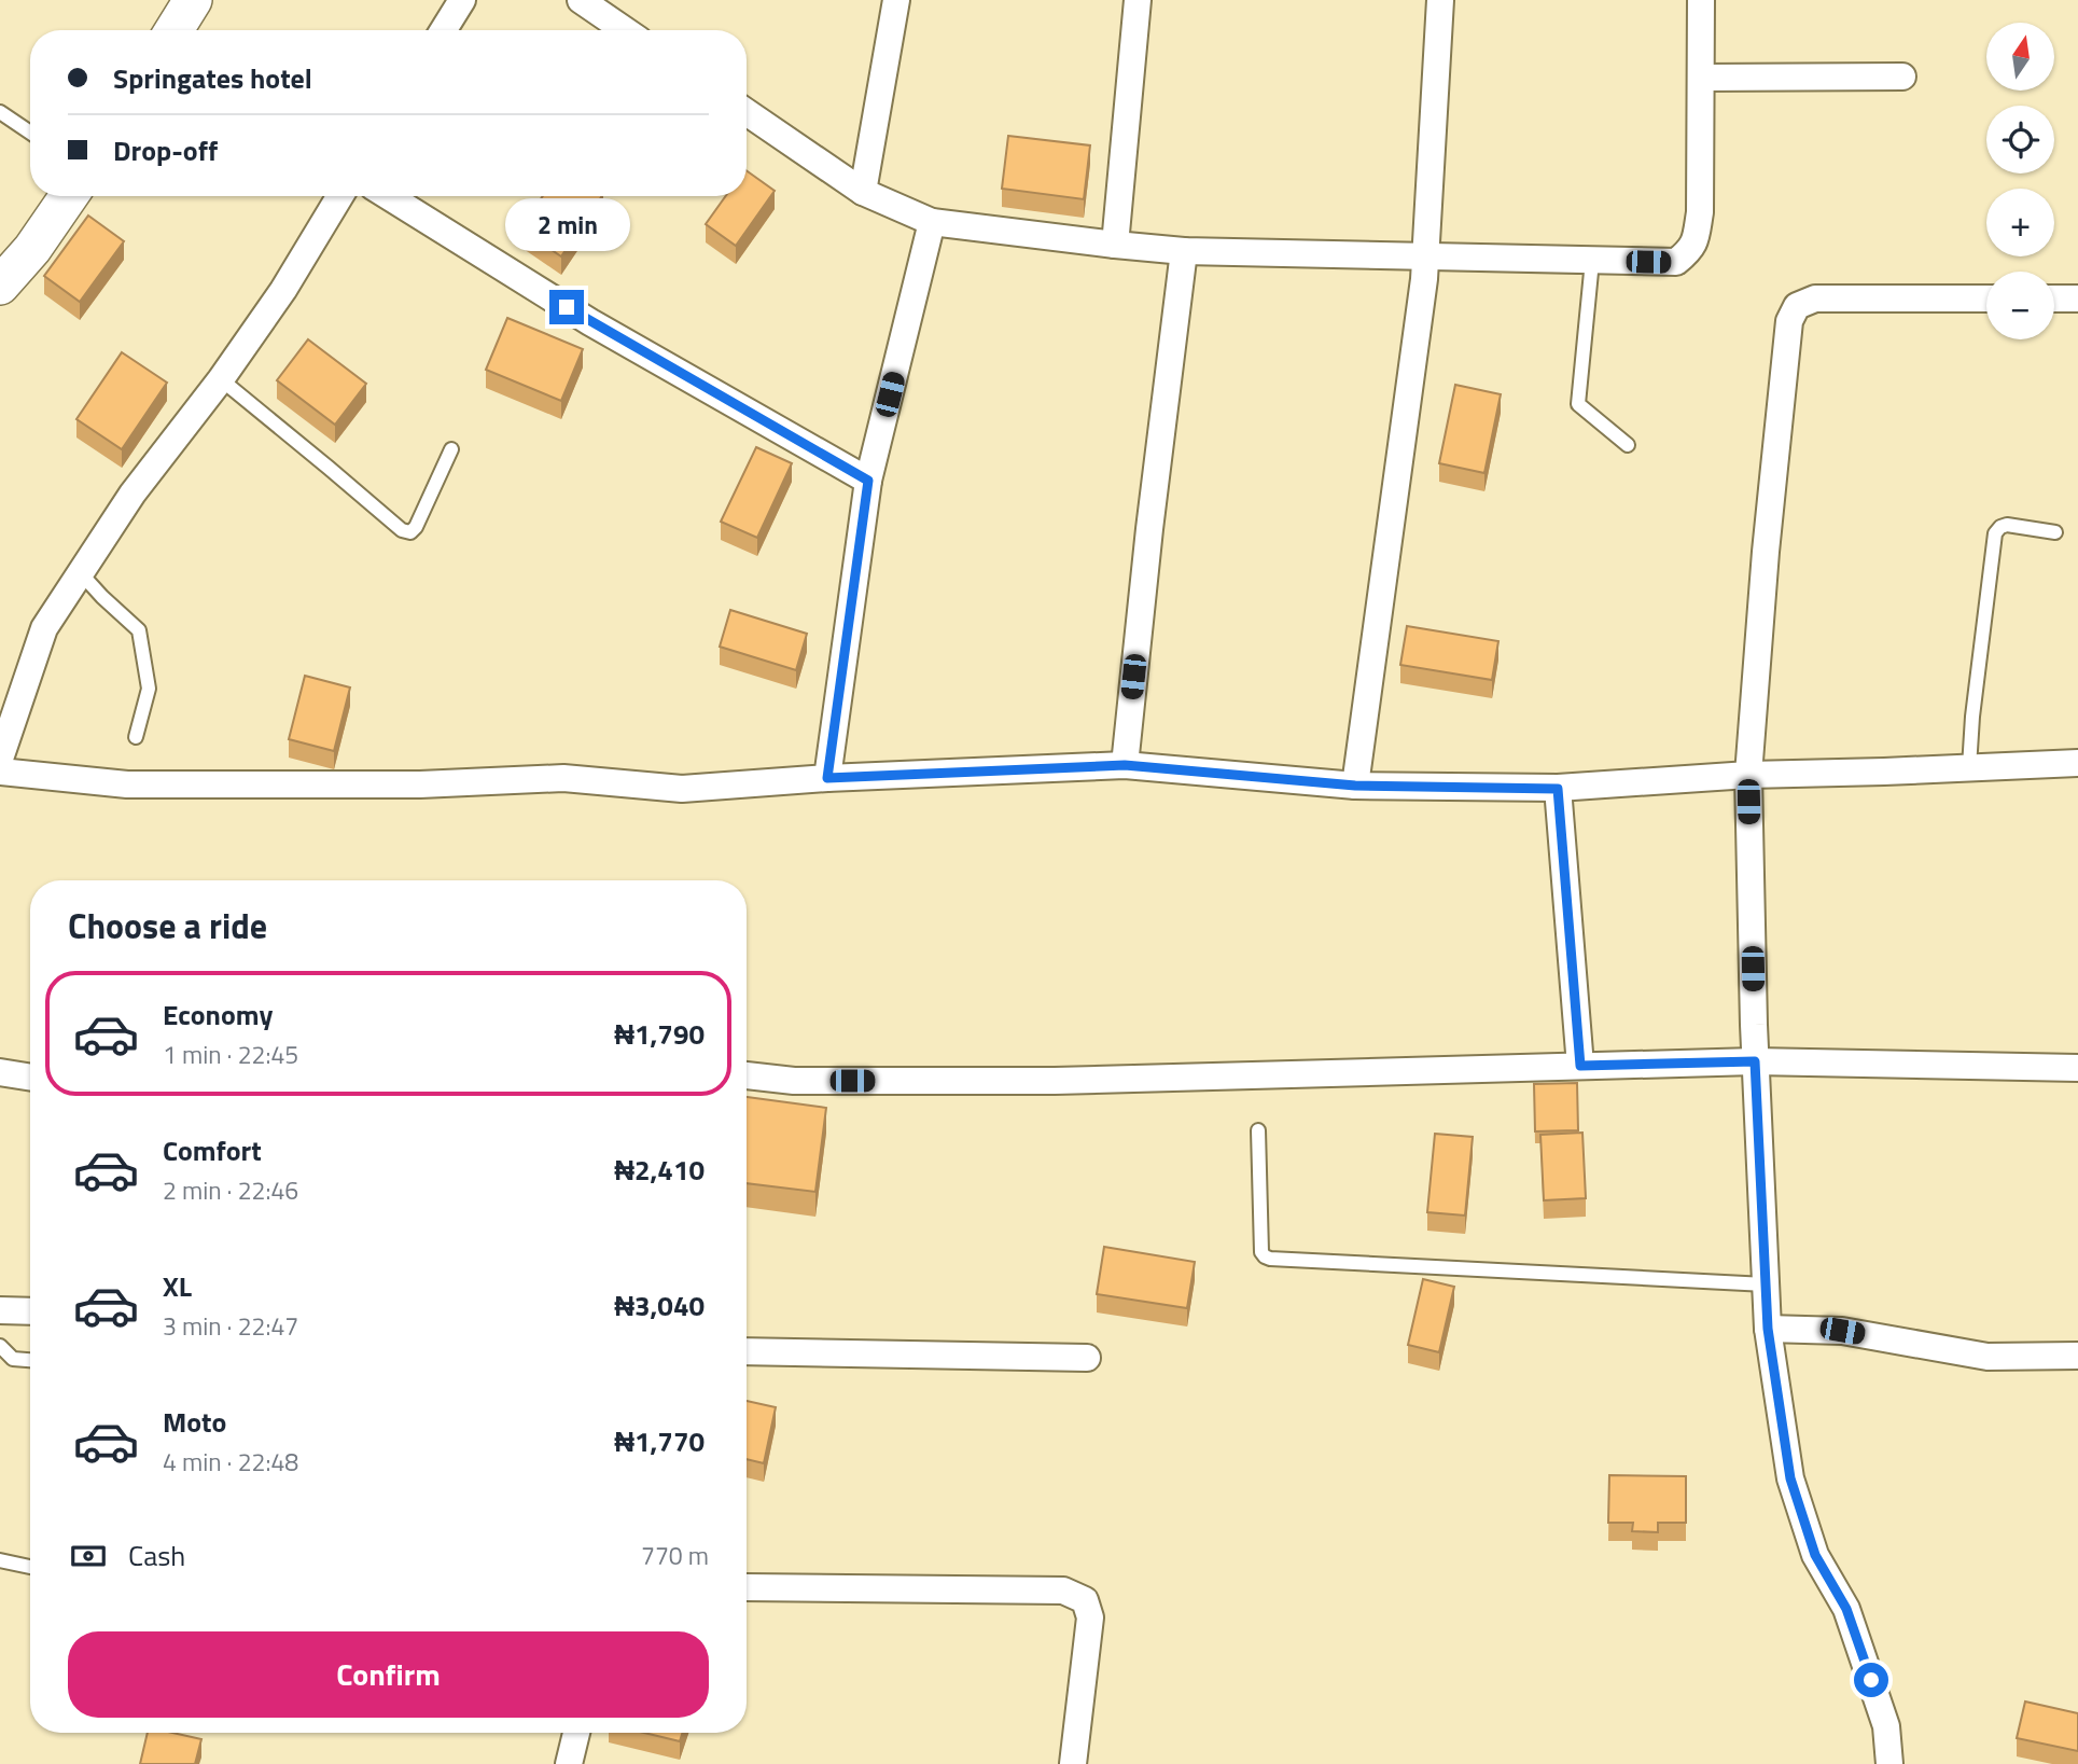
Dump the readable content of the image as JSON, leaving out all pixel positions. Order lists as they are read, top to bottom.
{
  "north": "top",
  "page": {
    "map_buttons": ["+", "−"],
    "banner": ["Springates hotel", "Drop-off"],
    "bubble": "2 min",
    "heading": "Choose a ride",
    "list": [
      {
        "name": "Economy",
        "note": "1 min · 22:45",
        "value": "₦1,790"
      },
      {
        "name": "Comfort",
        "note": "2 min · 22:46",
        "value": "₦2,410"
      },
      {
        "name": "XL",
        "note": "3 min · 22:47",
        "value": "₦3,040"
      },
      {
        "name": "Moto",
        "note": "4 min · 22:48",
        "value": "₦1,770"
      }
    ],
    "pay": ["Cash", "770 m"],
    "buttons": "Confirm"
  }
}
